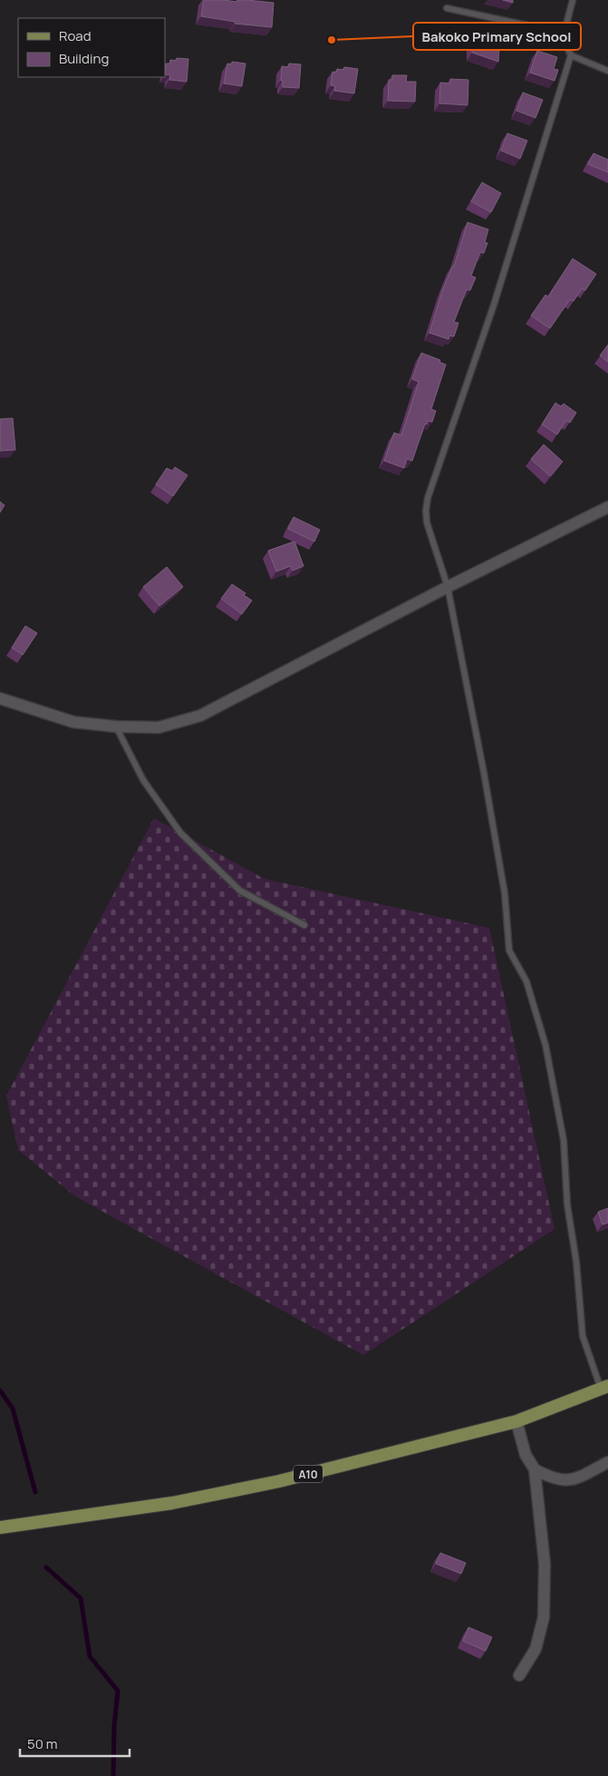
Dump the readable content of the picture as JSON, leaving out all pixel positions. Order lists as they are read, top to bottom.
{
  "streets": {
    "main road": ["A10"]
  },
  "places": ["Bakoko Primary School"],
  "legend": ["Road", "Building"],
  "scale_bar": "50 m"
}
